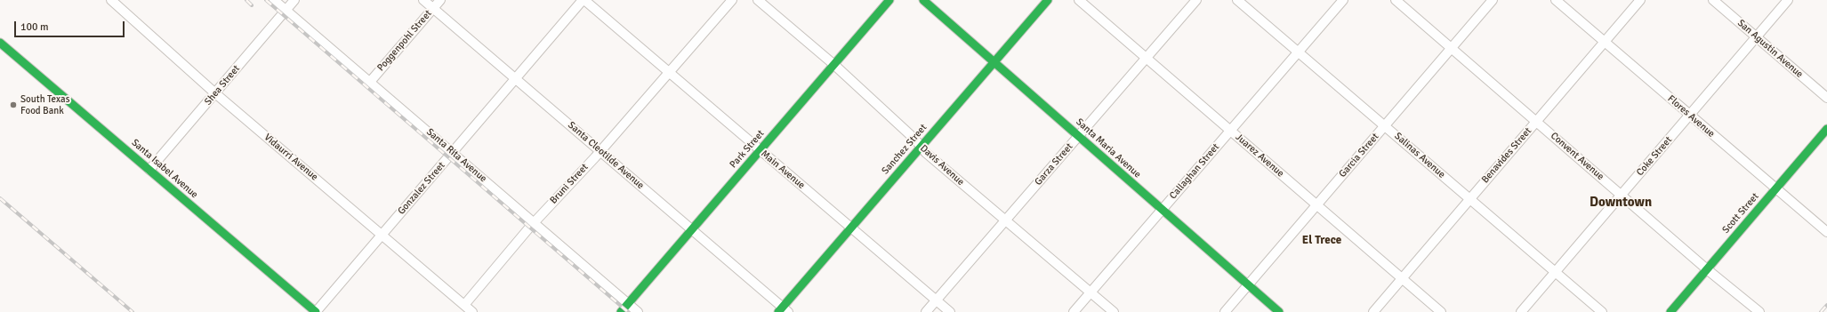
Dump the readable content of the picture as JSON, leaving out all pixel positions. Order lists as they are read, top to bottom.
{
  "streets": {
    "main road": [
      "Santa Maria Avenue",
      "Park Street",
      "Sanchez Street",
      "Santa Isabel Avenue",
      "Scott Street"
    ],
    "street": [
      "Poggenpohl Street",
      "San Agustin Avenue",
      "Shea Street",
      "Flores Avenue",
      "Santa Rita Avenue",
      "Santa Cleotilde Avenue",
      "Juarez Avenue",
      "Garcia Street",
      "Salinas Avenue",
      "Benavides Street",
      "Convent Avenue",
      "Coke Street",
      "Vidaurri Avenue",
      "Garza Street",
      "Davis Avenue",
      "Main Avenue",
      "Callaghan Street",
      "Bruni Street",
      "Gonzalez Street"
    ]
  },
  "crossings": [
    ["Poggenpohl Street", "Santa Rita Avenue"],
    ["Poggenpohl Street", "Santa Cleotilde Avenue"],
    ["San Agustin Avenue", "Coke Street"],
    ["Shea Street", "Santa Rita Avenue"],
    ["Shea Street", "Vidaurri Avenue"],
    ["Shea Street", "Santa Isabel Avenue"],
    ["Flores Avenue", "Benavides Street"],
    ["Flores Avenue", "Coke Street"],
    ["Flores Avenue", "Scott Street"],
    ["Santa Maria Avenue", "Sanchez Street"],
    ["Santa Maria Avenue", "Garcia Street"],
    ["Santa Maria Avenue", "Garza Street"],
    ["Santa Maria Avenue", "Callaghan Street"],
    ["Park Street", "Santa Rita Avenue"],
    ["Park Street", "Santa Cleotilde Avenue"],
    ["Park Street", "Davis Avenue"],
    ["Park Street", "Main Avenue"],
    ["Sanchez Street", "Santa Cleotilde Avenue"],
    ["Sanchez Street", "Davis Avenue"],
    ["Sanchez Street", "Main Avenue"],
    ["Santa Rita Avenue", "Bruni Street"],
    ["Santa Rita Avenue", "Gonzalez Street"],
    ["Santa Cleotilde Avenue", "Bruni Street"],
    ["Santa Cleotilde Avenue", "Gonzalez Street"],
    ["Juarez Avenue", "Garcia Street"],
    ["Juarez Avenue", "Benavides Street"],
    ["Juarez Avenue", "Garza Street"],
    ["Juarez Avenue", "Callaghan Street"],
    ["Garcia Street", "Salinas Avenue"],
    ["Garcia Street", "Convent Avenue"],
    ["Salinas Avenue", "Benavides Street"],
    ["Salinas Avenue", "Coke Street"],
    ["Salinas Avenue", "Callaghan Street"],
    ["Benavides Street", "Convent Avenue"],
    ["Convent Avenue", "Coke Street"],
    ["Convent Avenue", "Scott Street"],
    ["Vidaurri Avenue", "Bruni Street"],
    ["Vidaurri Avenue", "Gonzalez Street"],
    ["Garza Street", "Davis Avenue"],
    ["Garza Street", "Main Avenue"],
    ["Davis Avenue", "Callaghan Street"],
    ["Santa Isabel Avenue", "Gonzalez Street"],
    ["Main Avenue", "Bruni Street"],
    ["Main Avenue", "Gonzalez Street"]
  ],
  "districts": ["Downtown", "El Trece"],
  "places": ["South Texas Food Bank"],
  "scale_bar": "100 m"
}
